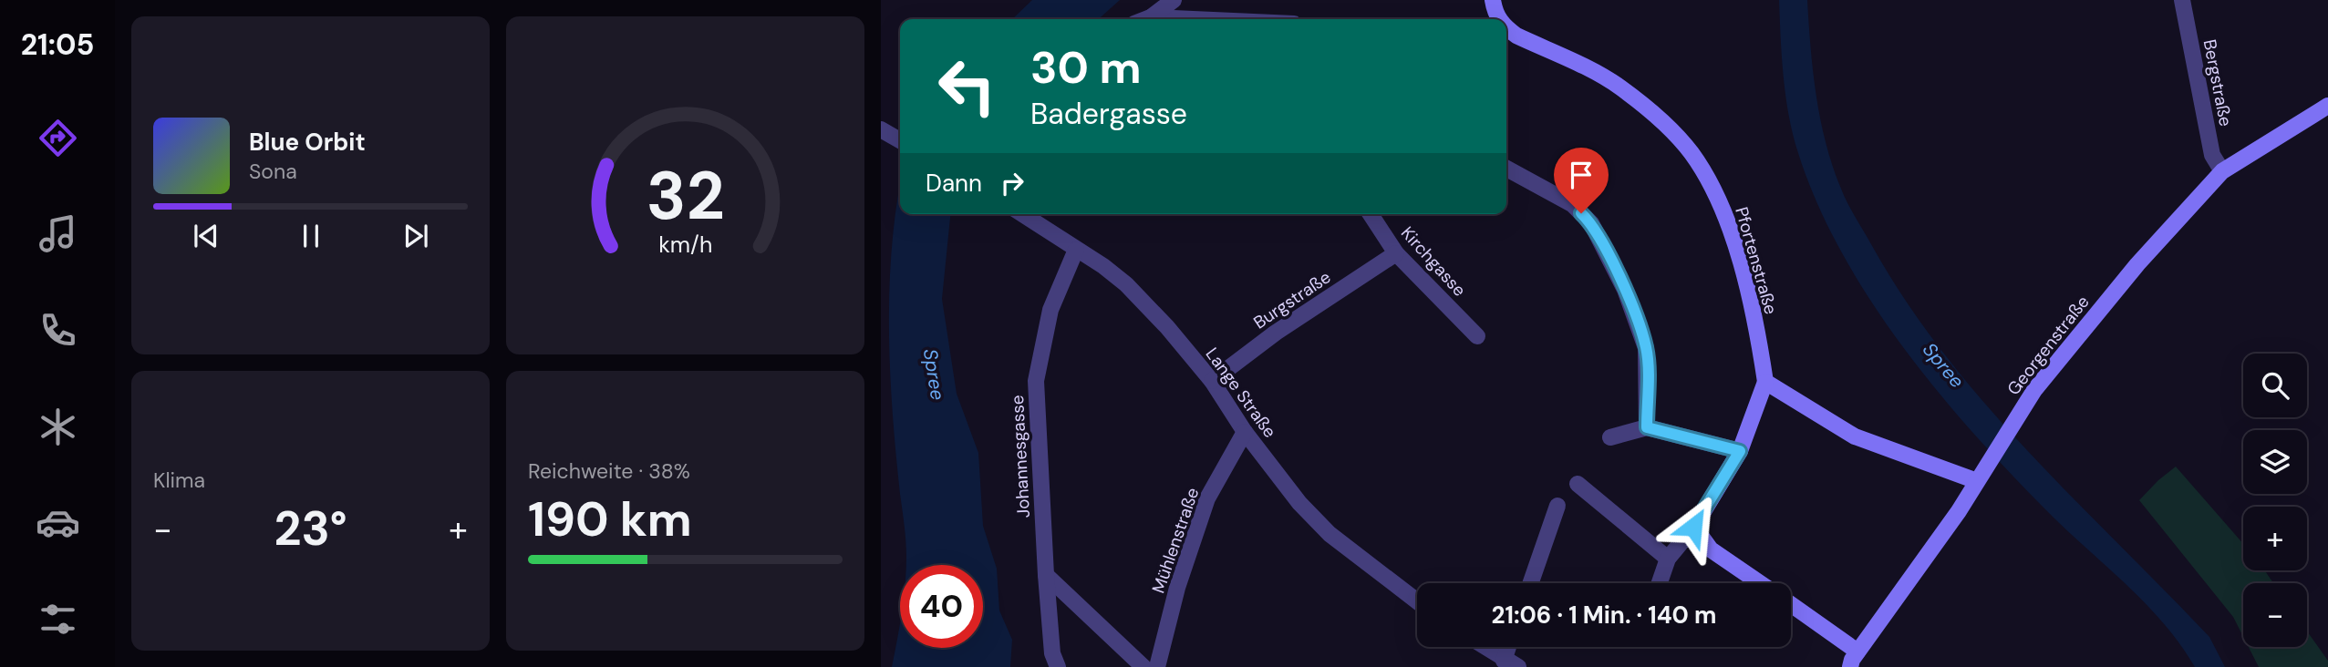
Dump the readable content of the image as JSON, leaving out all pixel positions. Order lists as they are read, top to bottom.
{
  "streets": {
    "street": [
      "Bergstraße",
      "Pfortenstraße",
      "Kirchgasse",
      "Burgstraße",
      "Georgenstraße",
      "Lange Straße",
      "Johannesgasse",
      "Mühlenstraße"
    ]
  },
  "crossings": [
    ["Bergstraße", "Georgenstraße"],
    ["Kirchgasse", "Burgstraße"],
    ["Burgstraße", "Lange Straße"],
    ["Lange Straße", "Johannesgasse"],
    ["Lange Straße", "Mühlenstraße"]
  ],
  "water": ["Spree"],
  "page": {
    "tabs": "21:05",
    "turn": ["30 m", "Badergasse"],
    "song": ["Blue Orbit", "Sona"],
    "then": "Dann",
    "map_buttons": ["+", "−"],
    "tile": [
      "Klima",
      ["Reichweite · 38%", "190 km"]
    ],
    "heat": ["−", "23°", "+"],
    "limit": "40",
    "trip": "21:06 · 1 Min. · 140 m",
    "gauge": ["32", "km/h"]
  }
}
